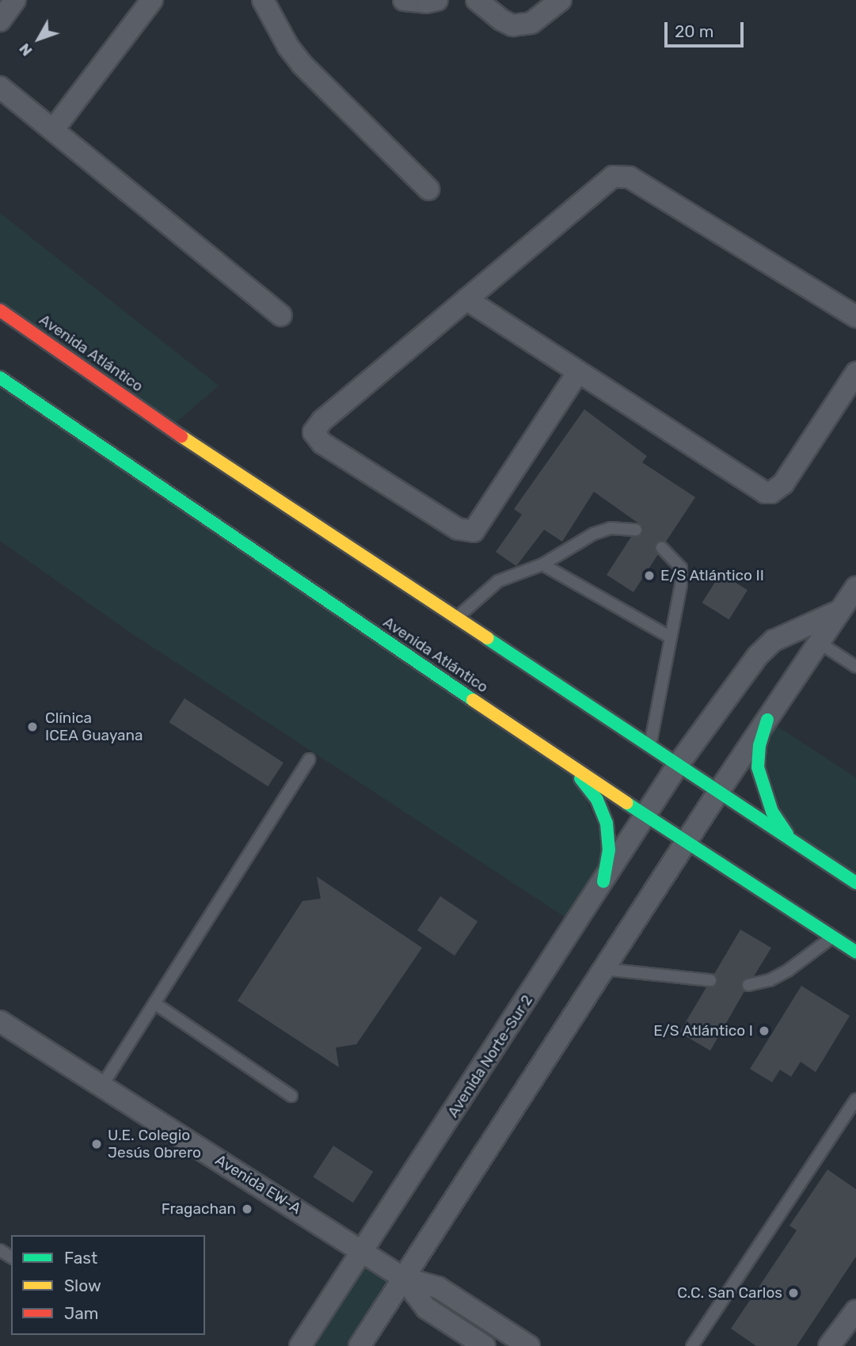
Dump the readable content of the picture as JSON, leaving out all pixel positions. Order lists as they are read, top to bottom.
{
  "streets": {
    "main road": ["Avenida Atlántico"],
    "street": ["Avenida Norte-Sur 2", "Avenida EW-A"]
  },
  "crossings": [
    ["Avenida Atlántico", "Avenida Norte-Sur 2"],
    ["Avenida Norte-Sur 2", "Avenida EW-A"]
  ],
  "places": [
    "E/S Atlántico II",
    "Clínica ICEA Guayana",
    "E/S Atlántico I",
    "U.E. Colegio Jesús Obrero",
    "Fragachan",
    "C.C. San Carlos"
  ],
  "legend": ["Fast", "Slow", "Jam"],
  "scale_bar": "20 m",
  "north": "bottom left"
}
